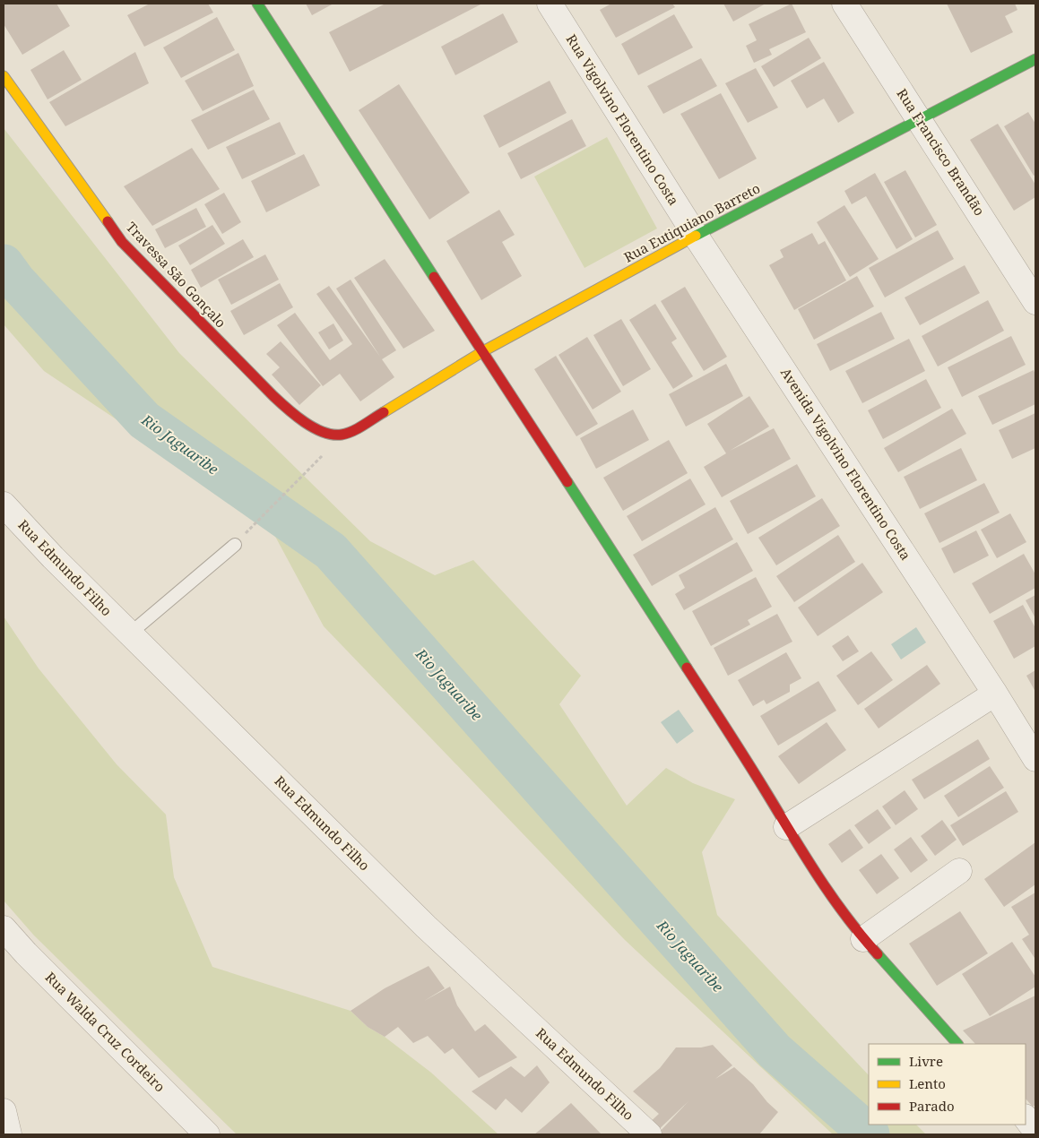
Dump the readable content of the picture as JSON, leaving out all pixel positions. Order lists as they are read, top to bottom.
{
  "streets": {
    "street": [
      "Rua Vigolvino Florentino Costa",
      "Rua Francisco Brandão",
      "Rua Eutiquiano Barreto",
      "Travessa São Gonçalo",
      "Avenida Vigolvino Florentino Costa",
      "Rua Edmundo Filho",
      "Rua Walda Cruz Cordeiro"
    ]
  },
  "crossings": [
    ["Rua Vigolvino Florentino Costa", "Rua Eutiquiano Barreto"],
    ["Rua Vigolvino Florentino Costa", "Avenida Vigolvino Florentino Costa"],
    ["Rua Francisco Brandão", "Rua Eutiquiano Barreto"],
    ["Rua Eutiquiano Barreto", "Travessa São Gonçalo"],
    ["Rua Eutiquiano Barreto", "Avenida Vigolvino Florentino Costa"]
  ],
  "water": ["Rio Jaguaribe"],
  "legend": ["Livre", "Lento", "Parado"]
}
